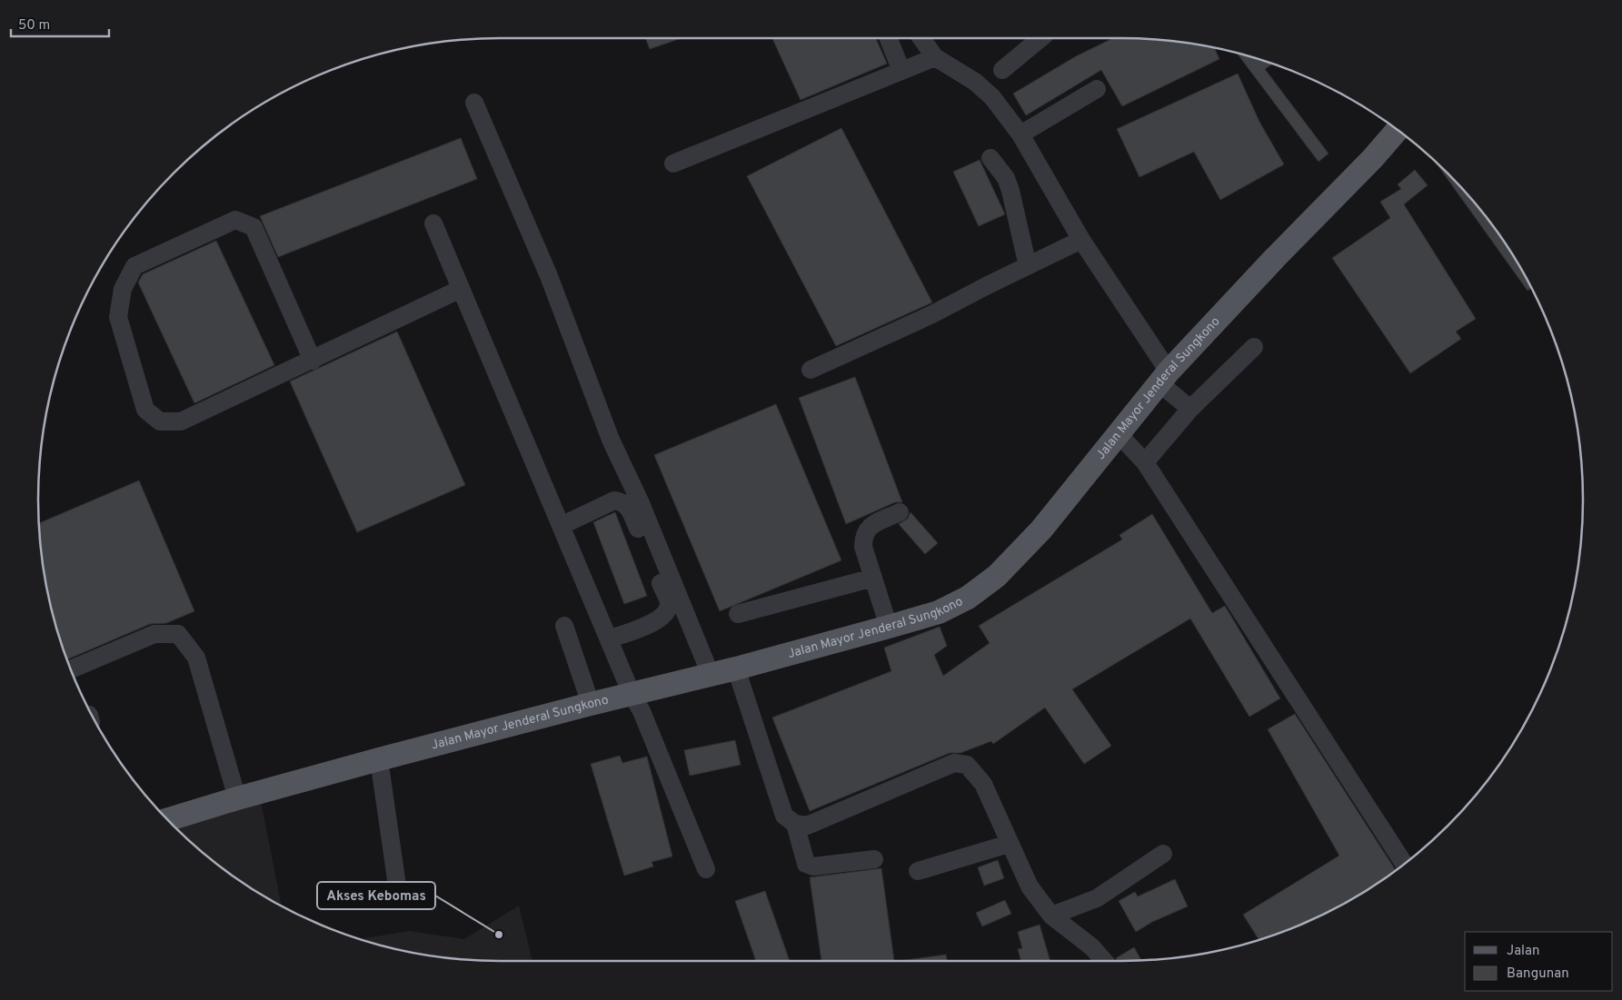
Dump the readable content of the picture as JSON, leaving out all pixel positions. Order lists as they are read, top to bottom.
{
  "streets": {
    "main road": ["Jalan Mayor Jenderal Sungkono"]
  },
  "places": ["Akses Kebomas"],
  "legend": ["Jalan", "Bangunan"],
  "scale_bar": "50 m"
}
